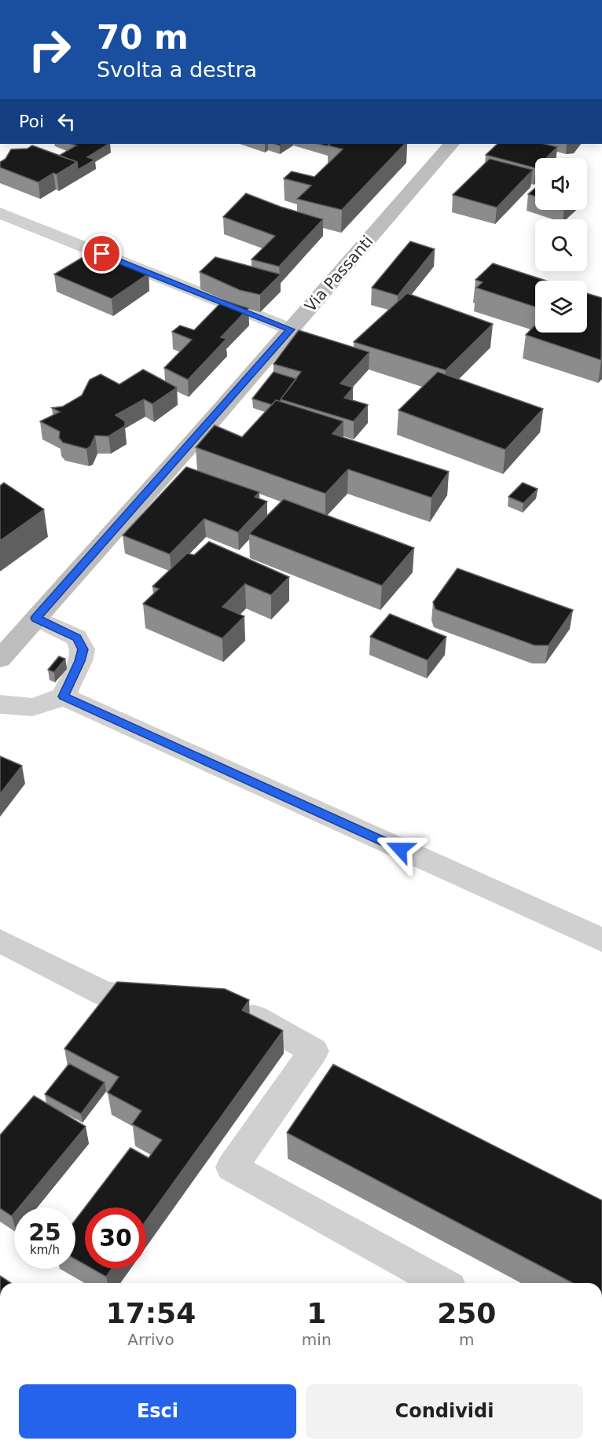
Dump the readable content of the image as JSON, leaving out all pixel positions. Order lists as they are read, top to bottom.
{
  "streets": {
    "main road": ["Via Passanti"]
  },
  "page": {
    "turn": ["70 m", "Svolta a destra"],
    "then": "Poi",
    "speed": "25 km/h",
    "limit": "30",
    "eta": [
      "17:54",
      "Arrivo",
      "1",
      "min",
      "250",
      "m"
    ],
    "buttons": ["Esci", "Condividi"]
  }
}
